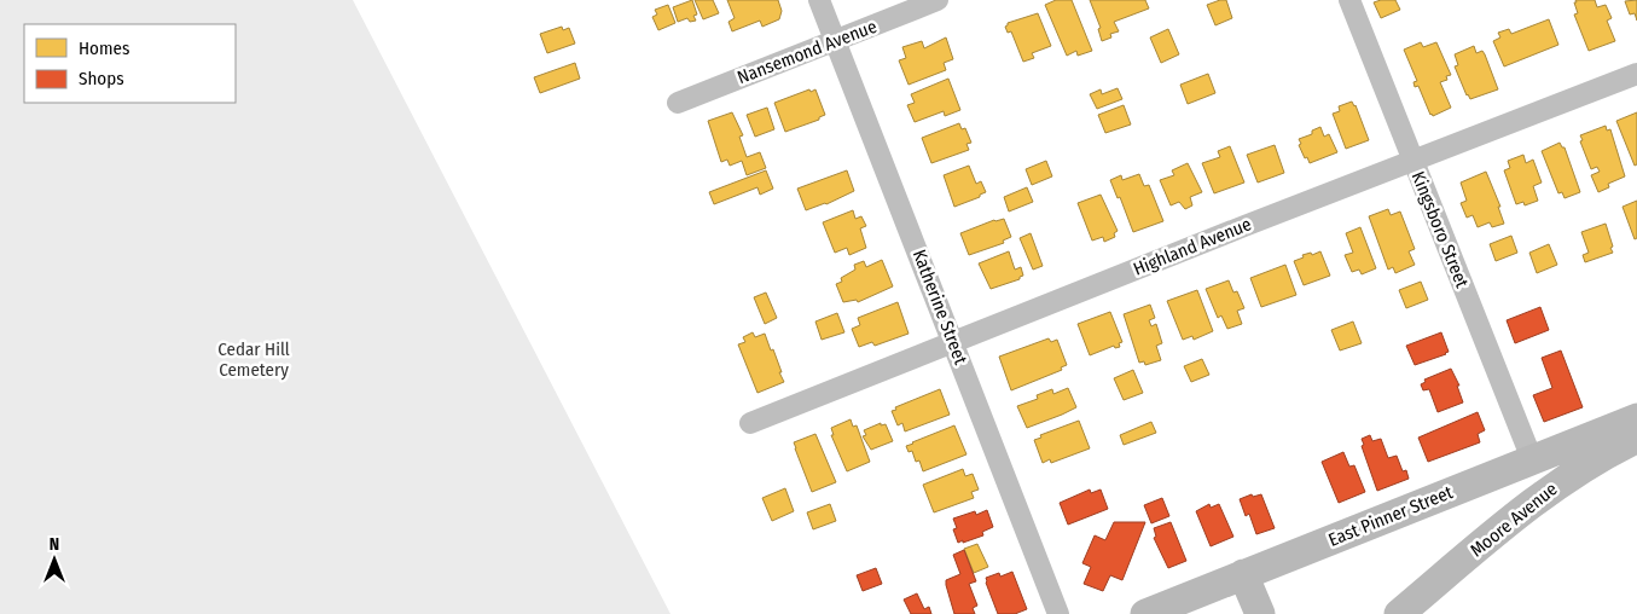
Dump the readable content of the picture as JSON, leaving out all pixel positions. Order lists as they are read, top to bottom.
{
  "streets": {
    "main road": ["East Pinner Street", "Moore Avenue"],
    "street": [
      "Nansemond Avenue",
      "Kingsboro Street",
      "Highland Avenue",
      "Katherine Street"
    ]
  },
  "crossings": [
    ["Nansemond Avenue", "Katherine Street"],
    ["Kingsboro Street", "Highland Avenue"],
    ["Kingsboro Street", "East Pinner Street"],
    ["Highland Avenue", "Katherine Street"]
  ],
  "parks": ["Cedar Hill Cemetery"],
  "legend": ["Homes", "Shops"],
  "north": "top"
}
